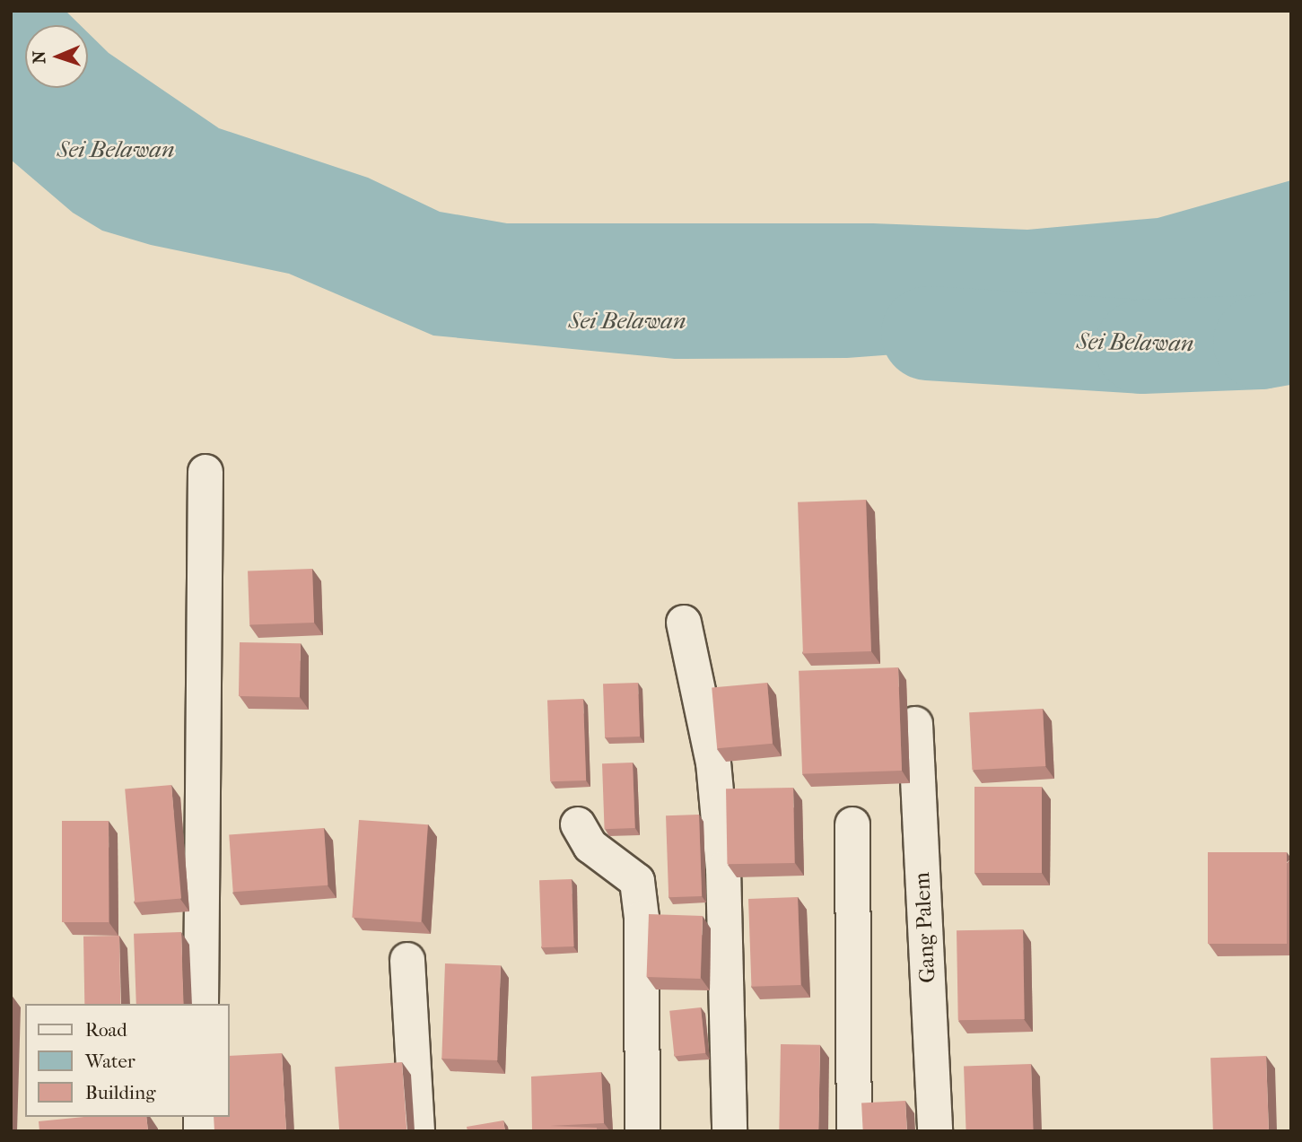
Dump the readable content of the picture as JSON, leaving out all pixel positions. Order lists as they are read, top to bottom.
{
  "streets": {
    "street": ["Gang Palem"]
  },
  "water": ["Sei Belawan"],
  "legend": ["Road", "Water", "Building"],
  "north": "left"
}
